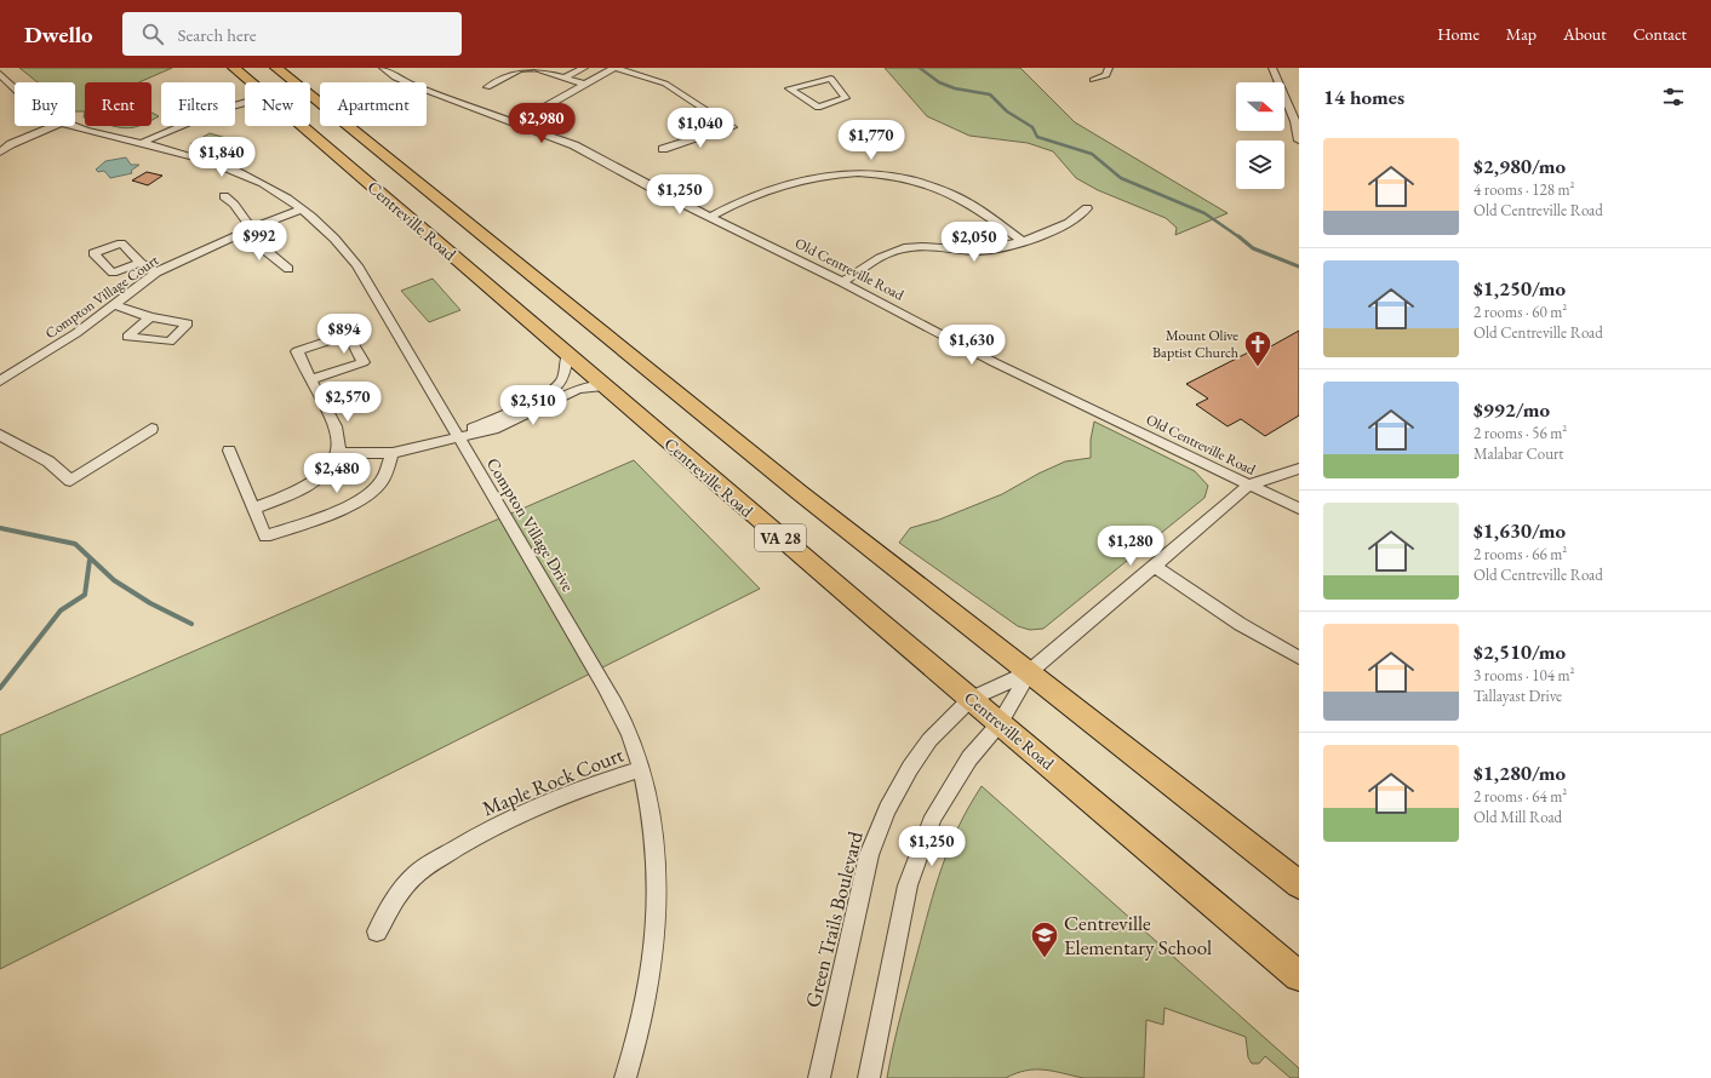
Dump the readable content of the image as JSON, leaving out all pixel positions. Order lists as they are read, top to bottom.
{
  "streets": {
    "highway": ["Centreville Road", "VA 28"],
    "street": [
      "Old Centreville Road",
      "Compton Village Court",
      "Compton Village Drive",
      "Maple Rock Court",
      "Green Trails Boulevard"
    ]
  },
  "crossings": [
    ["Centreville Road", "Green Trails Boulevard"],
    ["Compton Village Court", "Compton Village Drive"],
    ["Compton Village Drive", "Maple Rock Court"]
  ],
  "places": {
    "church": ["Mount Olive Baptist Church"],
    "school or university": ["Centreville Elementary School"]
  },
  "north": "right",
  "page": {
    "header": "Dwello",
    "search": "Search here",
    "nav": [
      "Home",
      "Map",
      "About",
      "Contact"
    ],
    "heading": "14 homes",
    "chip": [
      "Buy",
      "Rent",
      "Filters",
      "New",
      "Apartment"
    ],
    "price": [
      "$2,980",
      "$1,040",
      "$1,770",
      "$1,840",
      "$1,250",
      "$992",
      "$2,050",
      "$894",
      "$1,630",
      "$2,570",
      "$2,510",
      "$2,480",
      "$1,280",
      "$1,250"
    ],
    "list": [
      {
        "name": "$2,980/mo",
        "note": "4 rooms · 128 m² · Old Centreville Road"
      },
      {
        "name": "$1,250/mo",
        "note": "2 rooms · 60 m² · Old Centreville Road"
      },
      {
        "name": "$992/mo",
        "note": "2 rooms · 56 m² · Malabar Court"
      },
      {
        "name": "$1,630/mo",
        "note": "2 rooms · 66 m² · Old Centreville Road"
      },
      {
        "name": "$2,510/mo",
        "note": "3 rooms · 104 m² · Tallayast Drive"
      },
      {
        "name": "$1,280/mo",
        "note": "2 rooms · 64 m² · Old Mill Road"
      }
    ]
  }
}
